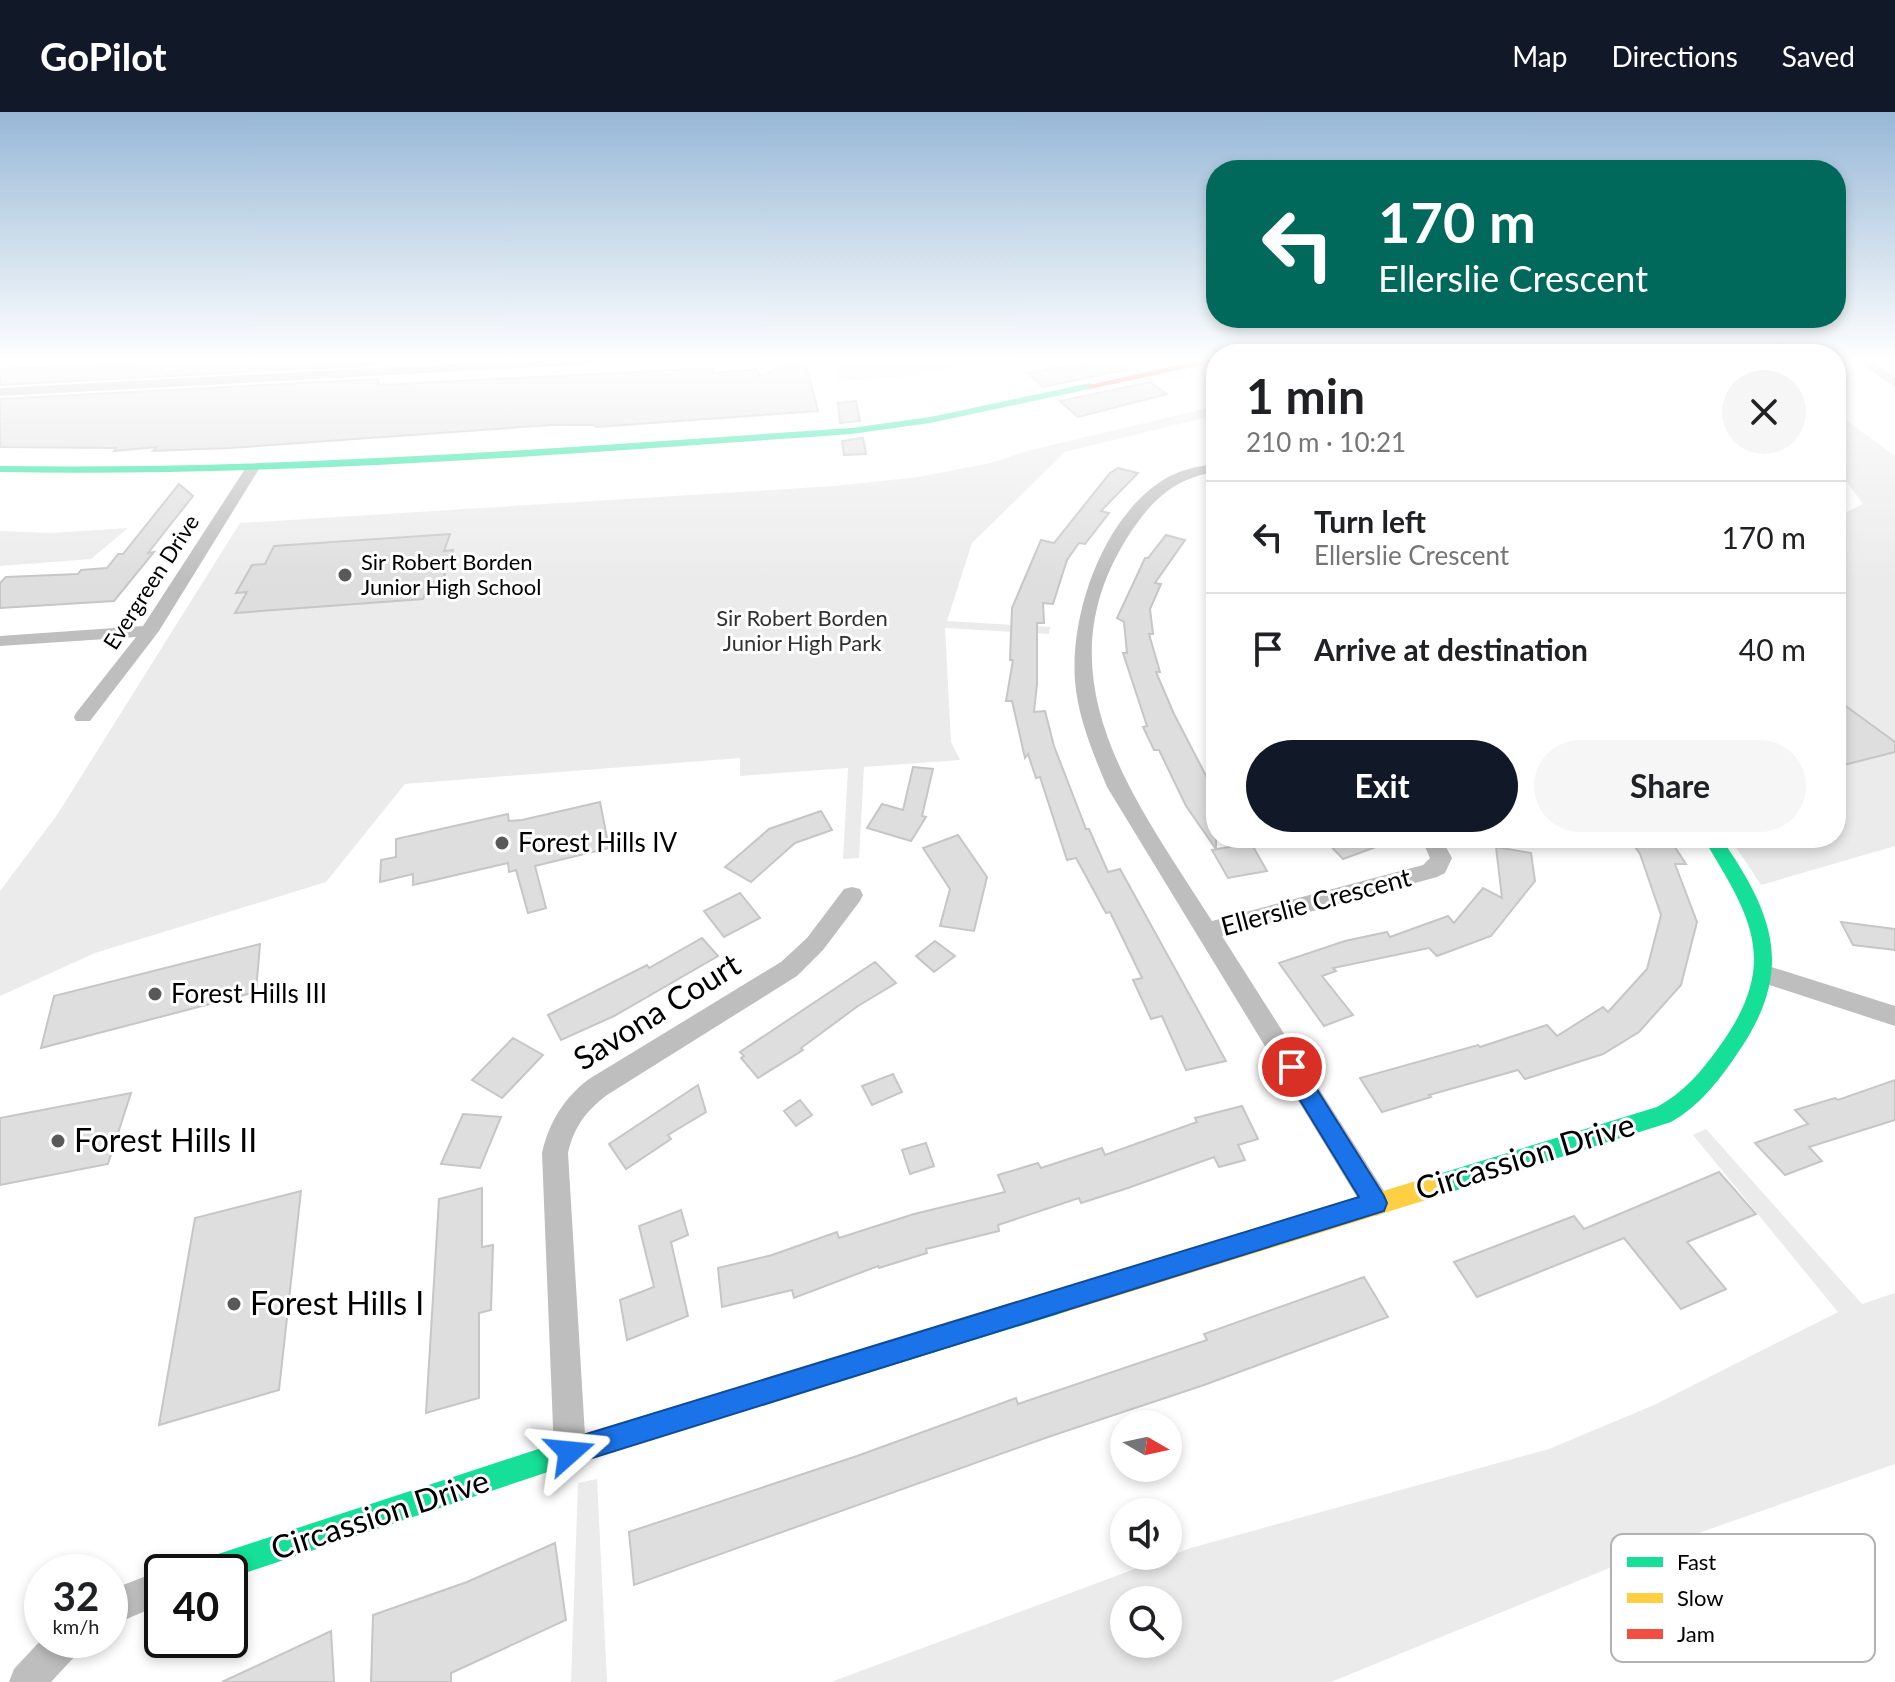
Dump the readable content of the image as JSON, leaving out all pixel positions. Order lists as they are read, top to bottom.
{
  "streets": {
    "street": [
      "Evergreen Drive",
      "Ellerslie Crescent",
      "Savona Court",
      "Circassion Drive"
    ]
  },
  "crossings": [
    ["Ellerslie Crescent", "Circassion Drive"],
    ["Savona Court", "Circassion Drive"]
  ],
  "parks": ["Sir Robert Borden Junior High Park"],
  "places": [
    "Sir Robert Borden Junior High School",
    "Forest Hills IV",
    "Forest Hills III",
    "Forest Hills II",
    "Forest Hills I"
  ],
  "legend": ["Fast", "Slow", "Jam"],
  "north": "right",
  "page": {
    "header": "GoPilot",
    "nav": ["Map", "Directions", "Saved"],
    "turn": ["170 m", "Ellerslie Crescent"],
    "heading": ["1 min", "210 m · 10:21"],
    "list": [
      {
        "name": "Turn left",
        "note": "Ellerslie Crescent",
        "value": "170 m"
      },
      {
        "name": "Arrive at destination",
        "value": "40 m"
      }
    ],
    "buttons": ["Exit", "Share"],
    "speed": "32 km/h",
    "limit": "40"
  }
}
